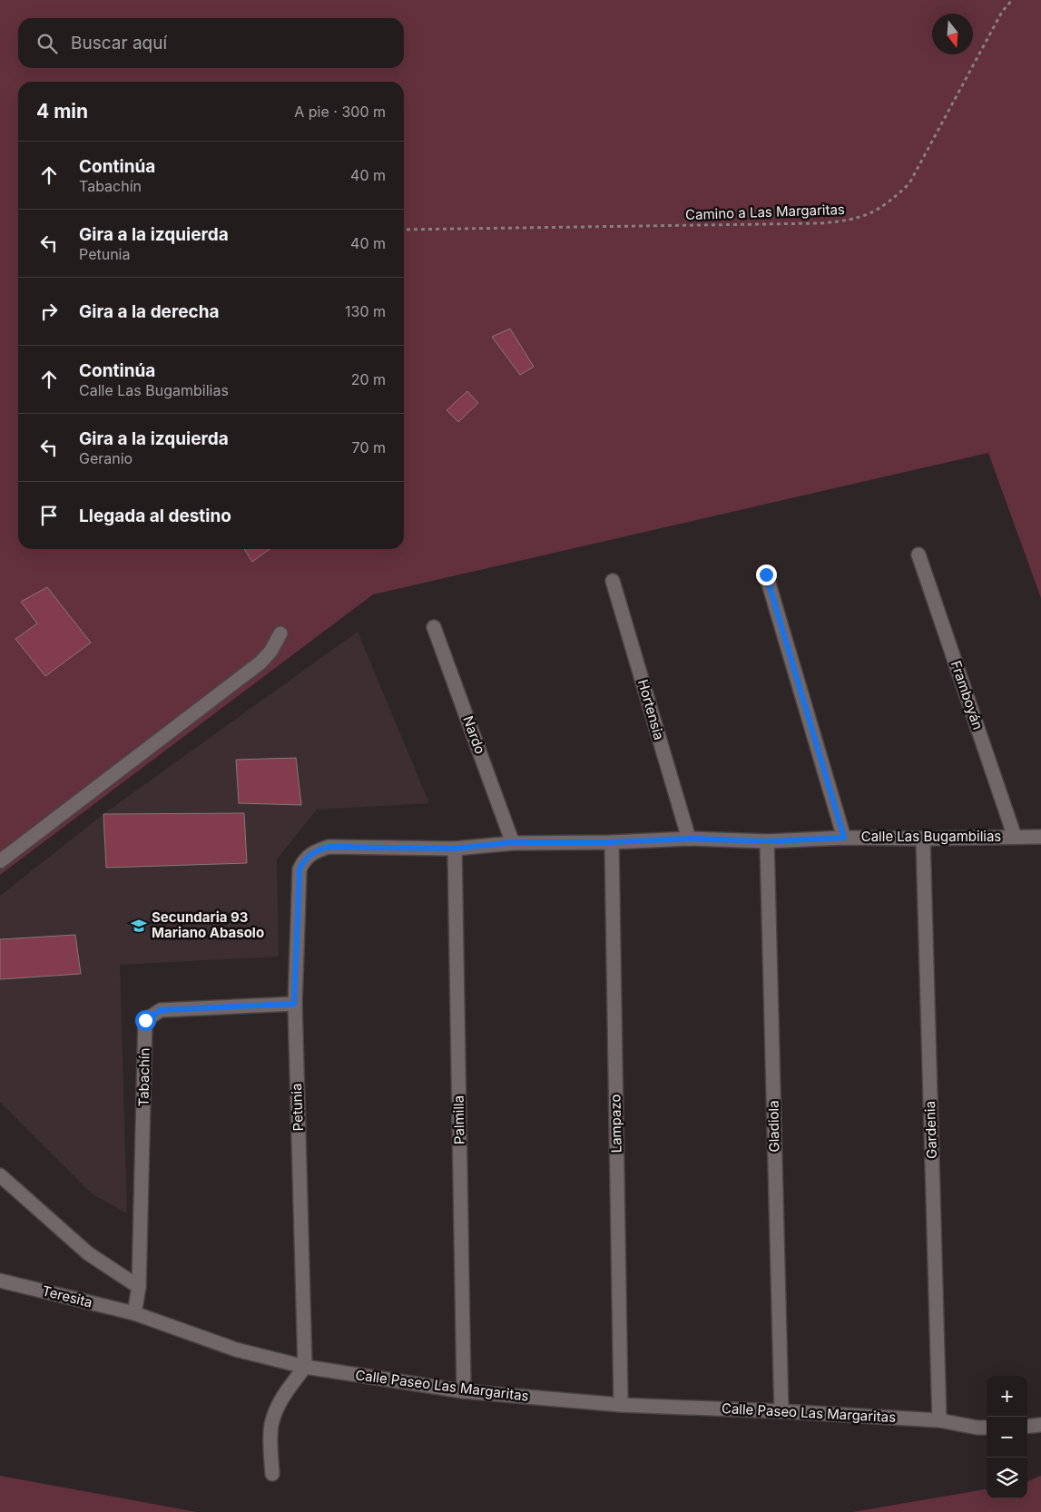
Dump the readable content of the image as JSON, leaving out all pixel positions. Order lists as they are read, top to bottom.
{
  "streets": {
    "street": [
      "Framboyán",
      "Hortensia",
      "Nardo",
      "Calle Las Bugambilias",
      "Tabachín",
      "Petunia",
      "Palmilla",
      "Lampazo",
      "Gladiola",
      "Gardenia",
      "Teresita",
      "Calle Paseo Las Margaritas"
    ],
    "path": ["Camino a Las Margaritas"]
  },
  "crossings": [
    ["Framboyán", "Calle Las Bugambilias"],
    ["Hortensia", "Calle Las Bugambilias"],
    ["Nardo", "Calle Las Bugambilias"],
    ["Calle Las Bugambilias", "Petunia"],
    ["Calle Las Bugambilias", "Palmilla"],
    ["Calle Las Bugambilias", "Lampazo"],
    ["Calle Las Bugambilias", "Gladiola"],
    ["Calle Las Bugambilias", "Gardenia"],
    ["Tabachín", "Petunia"],
    ["Petunia", "Calle Paseo Las Margaritas"],
    ["Palmilla", "Calle Paseo Las Margaritas"],
    ["Lampazo", "Calle Paseo Las Margaritas"],
    ["Gladiola", "Calle Paseo Las Margaritas"],
    ["Gardenia", "Calle Paseo Las Margaritas"],
    ["Teresita", "Calle Paseo Las Margaritas"]
  ],
  "places": {
    "school or university": ["Secundaria 93 Mariano Abasolo"]
  },
  "north": "bottom",
  "page": {
    "search": "Buscar aquí",
    "heading": ["4 min", "A pie · 300 m"],
    "list": [
      ["Continúa", "Tabachín", "40 m"],
      ["Gira a la izquierda", "Petunia", "40 m"],
      ["Gira a la derecha", "130 m"],
      ["Continúa", "Calle Las Bugambilias", "20 m"],
      ["Gira a la izquierda", "Geranio", "70 m"],
      "Llegada al destino"
    ],
    "map_buttons": ["+", "−"]
  }
}
